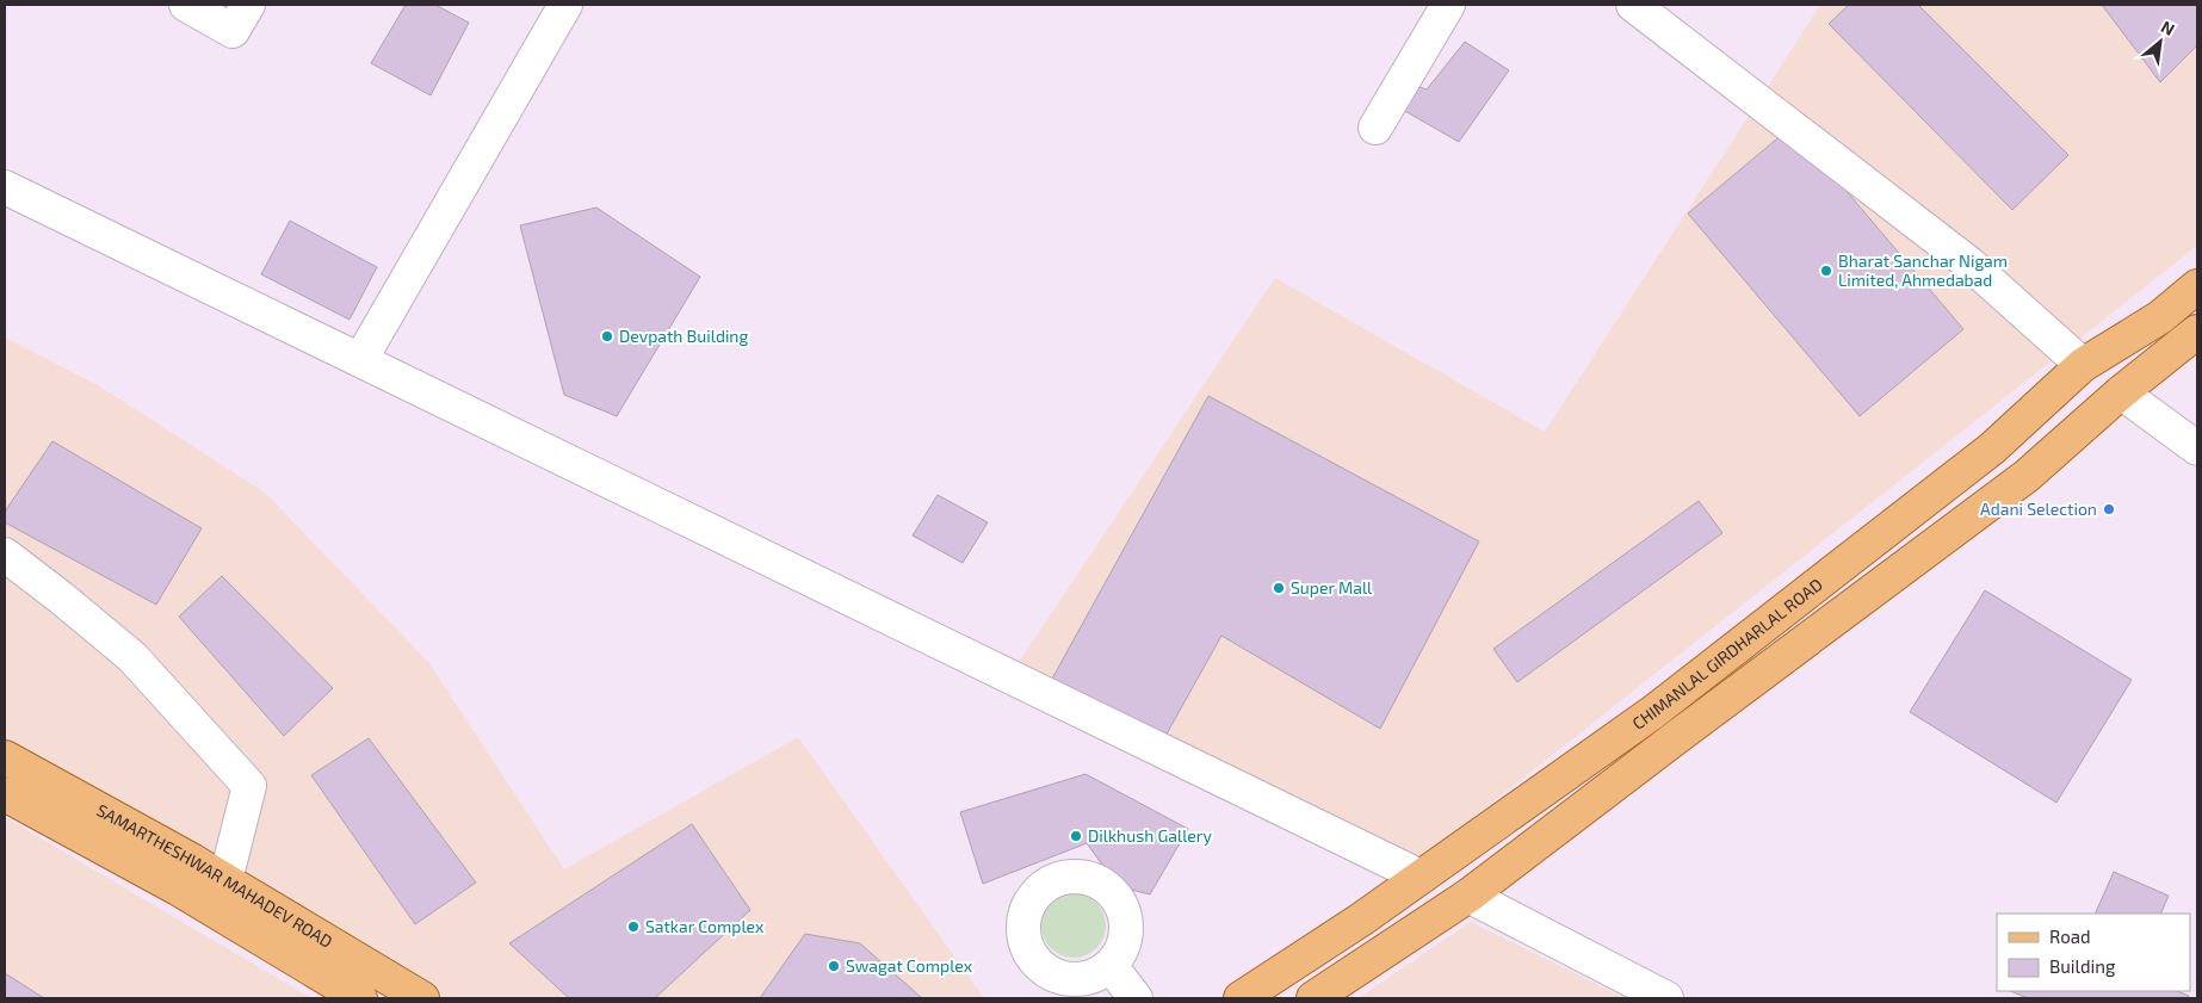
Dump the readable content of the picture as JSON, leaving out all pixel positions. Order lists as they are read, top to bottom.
{
  "streets": {
    "main road": ["CHIMANLAL GIRDHARLAL ROAD", "SAMARTHESHWAR MAHADEV ROAD"]
  },
  "places": [
    "Bharat Sanchar Nigam Limited, Ahmedabad",
    "Devpath Building",
    "Adani Selection",
    "Super Mall",
    "Dilkhush Gallery",
    "Satkar Complex",
    "Swagat Complex"
  ],
  "legend": ["Road", "Building"],
  "north": "top right"
}
